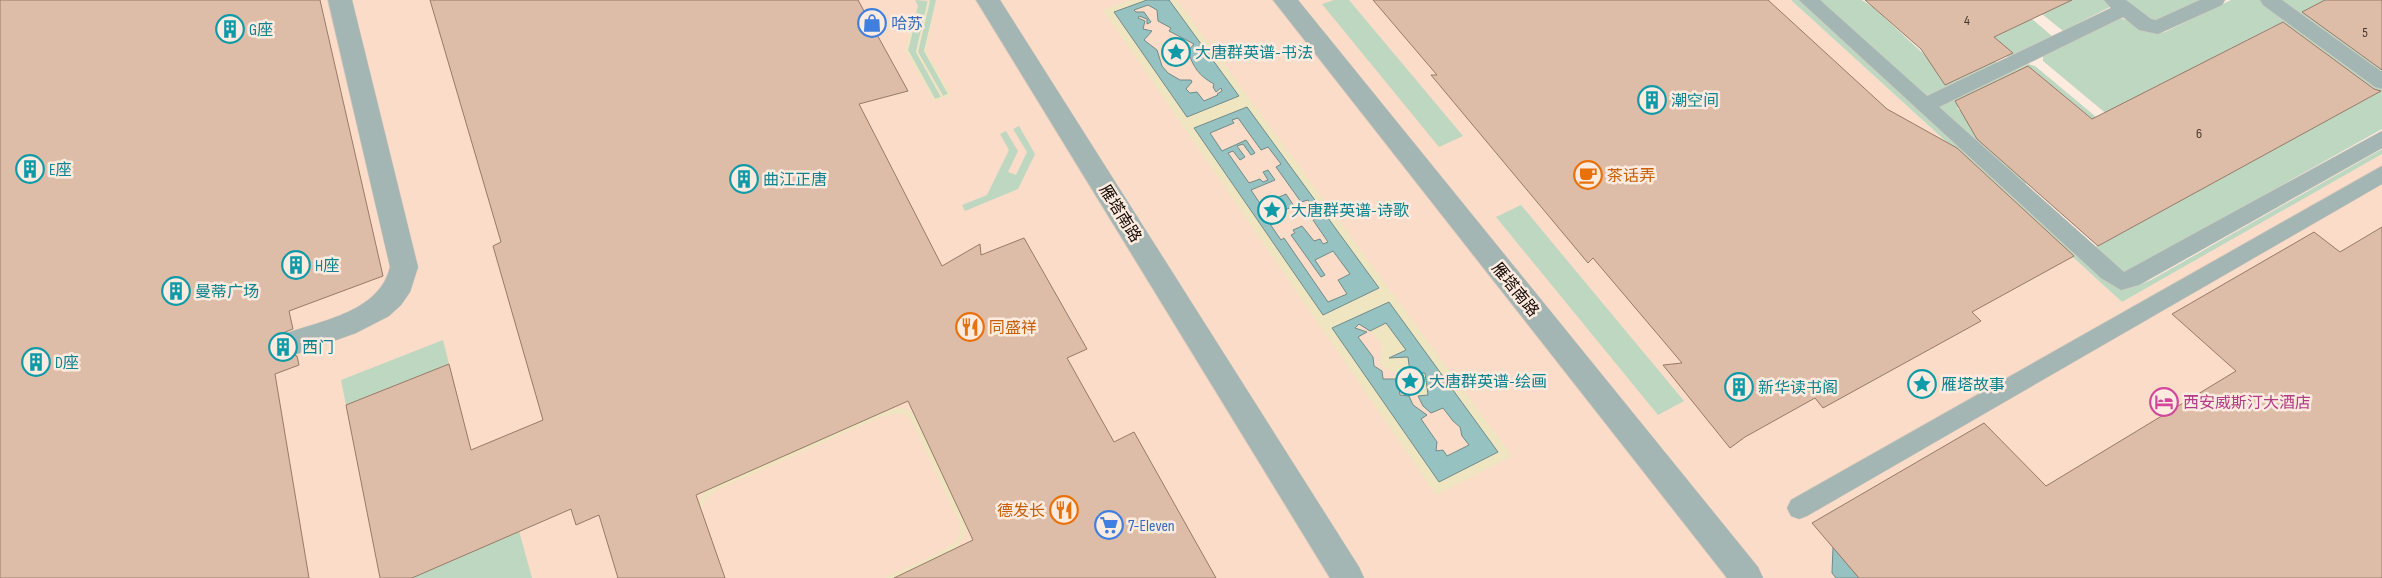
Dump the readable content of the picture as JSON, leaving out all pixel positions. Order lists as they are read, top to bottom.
{
  "streets": {
    "street": ["雁塔南路"]
  },
  "places": {
    "shop": ["哈苏"],
    "building": [
      "G座",
      "潮空间",
      "E座",
      "曲江正唐",
      "H座",
      "曼蒂广场",
      "西门",
      "D座",
      "新华读书阁"
    ],
    "place": [
      "大唐群英谱-书法",
      "大唐群英谱-诗歌",
      "大唐群英谱-绘画",
      "雁塔故事"
    ],
    "cafe": ["茶话弄"],
    "restaurant": ["同盛祥", "德发长"],
    "hotel": ["西安威斯汀大酒店"],
    "supermarket": ["7-Eleven"]
  },
  "house_numbers": ["4", "5", "6"]
}
